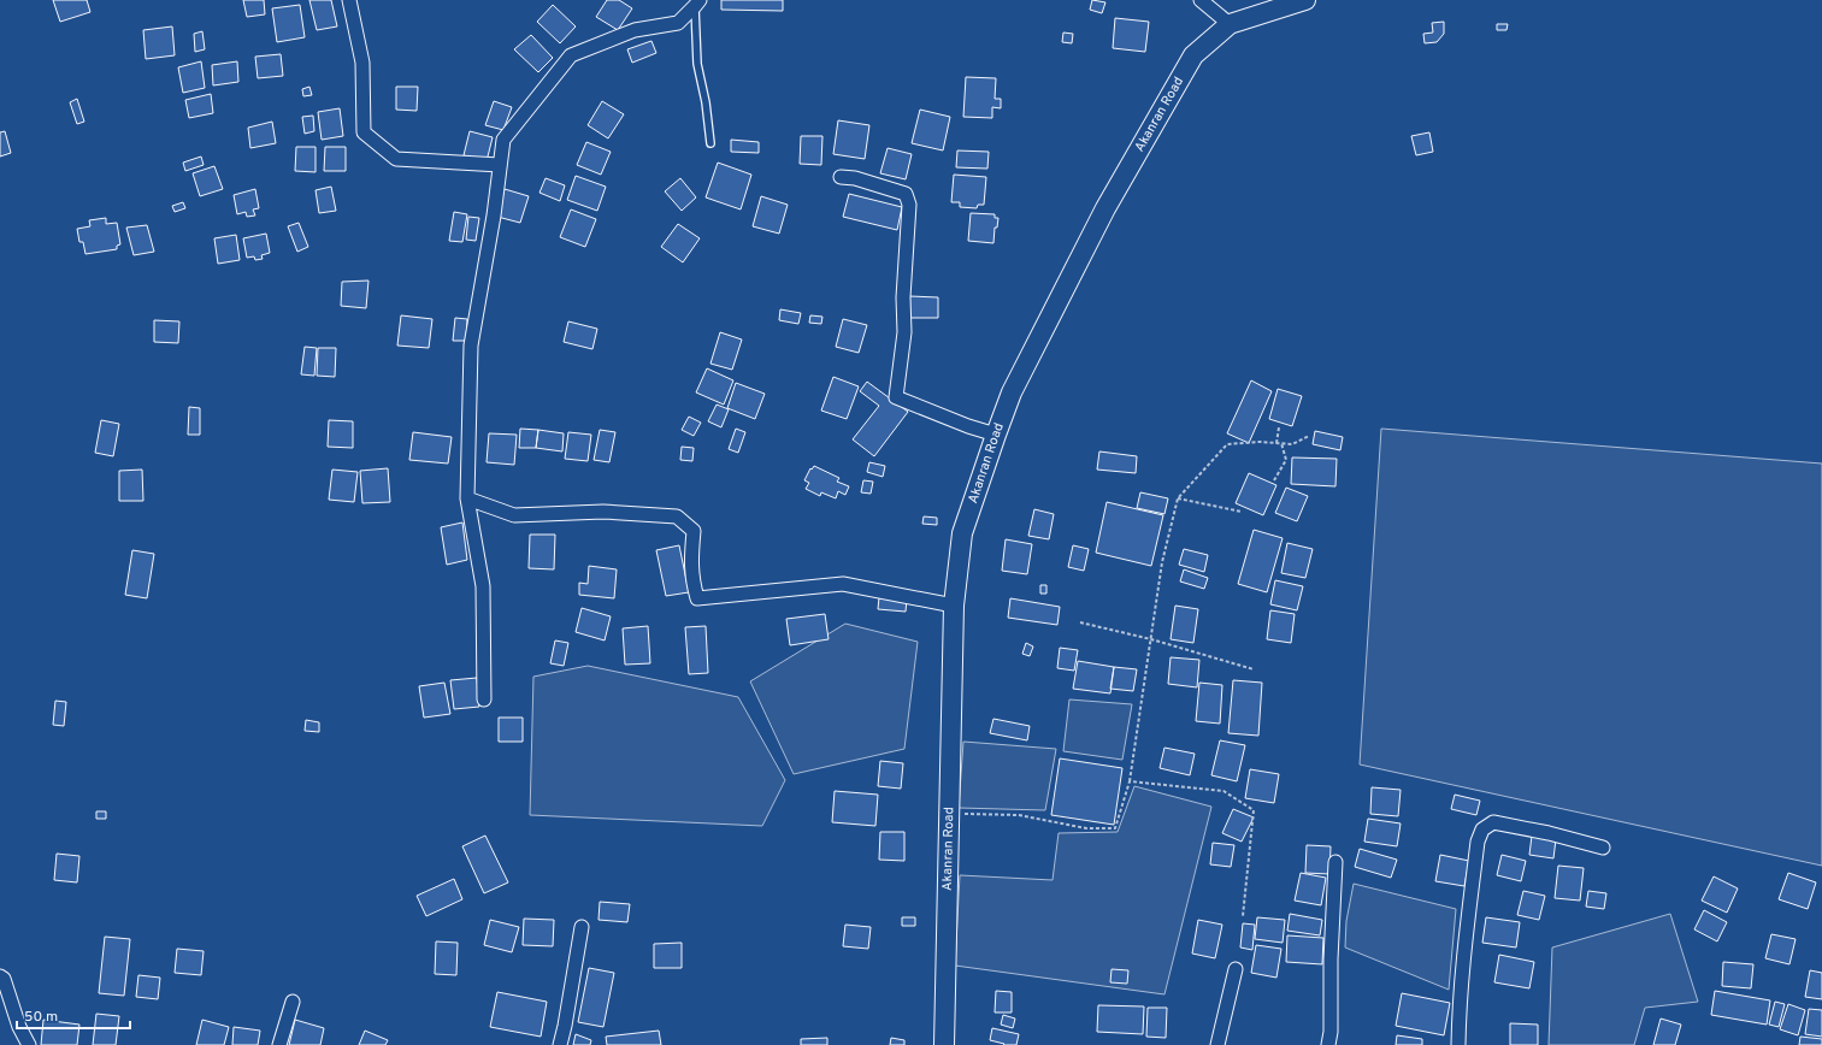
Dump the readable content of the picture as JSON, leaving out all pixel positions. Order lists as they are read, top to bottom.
{
  "streets": {
    "main road": ["Akanran Road"]
  },
  "scale_bar": "50 m"
}
